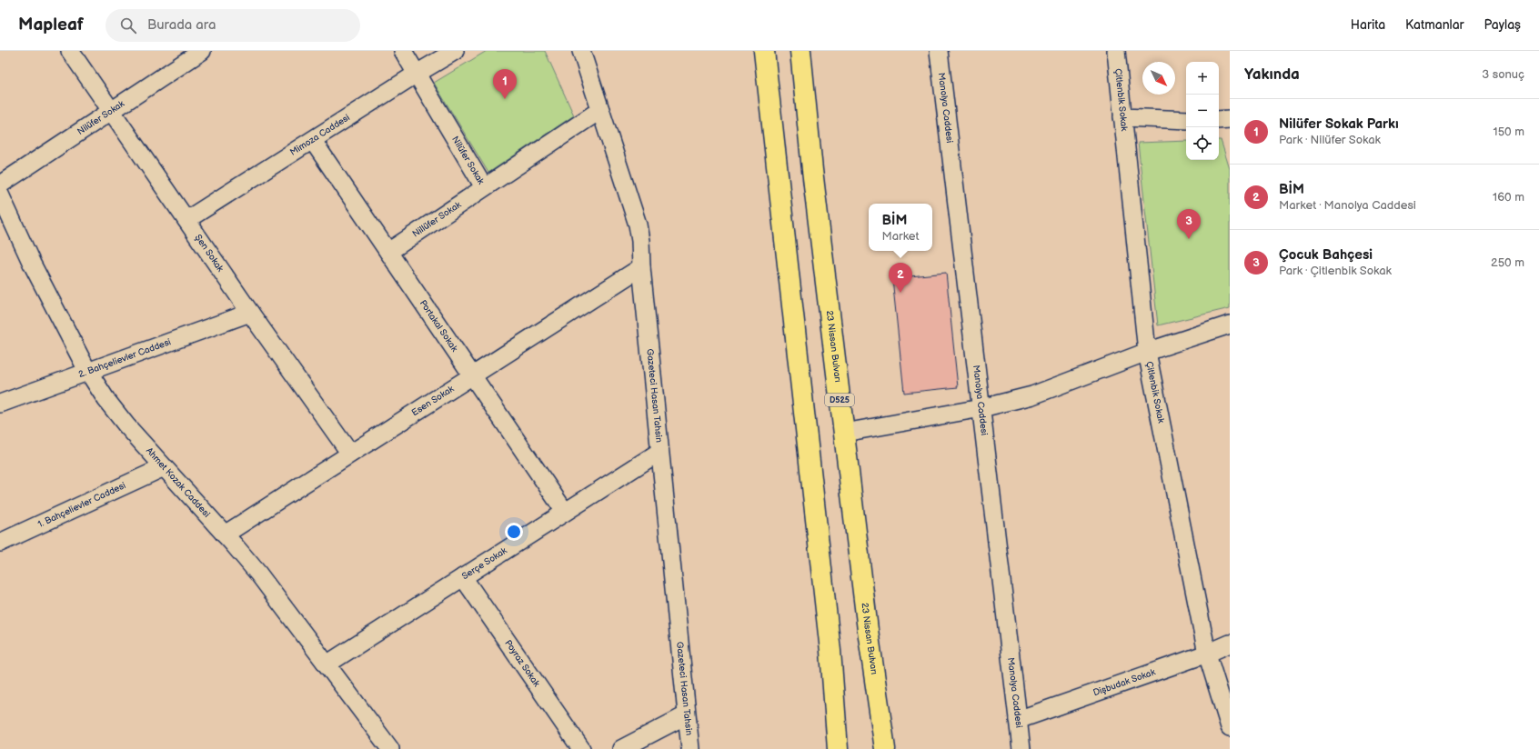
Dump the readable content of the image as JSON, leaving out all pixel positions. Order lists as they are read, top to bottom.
{
  "streets": {
    "highway": ["23 Nissan Bulvarı", "D525"],
    "street": [
      "Çitlenbik Sokak",
      "Manolya Caddesi",
      "Nilüfer Sokak",
      "Mimoza Caddesi",
      "Nillüfer Sokak",
      "Şen Sokak",
      "Portakal Sokak",
      "2. Bahçelievler Caddesi",
      "Gazeteci Hasan Tahsin",
      "Esen Sokak",
      "Ahmet Kozak Caddesi",
      "1. Bahçelievler Caddesi",
      "Serçe Sokak",
      "Poyraz Sokak",
      "Dişbudak Sokak"
    ]
  },
  "crossings": [
    ["Çitlenbik Sokak", "Dişbudak Sokak"],
    ["Manolya Caddesi", "Dişbudak Sokak"],
    ["Nilüfer Sokak", "Mimoza Caddesi"],
    ["Nilüfer Sokak", "Nillüfer Sokak"],
    ["Nilüfer Sokak", "Şen Sokak"],
    ["Nilüfer Sokak", "Gazeteci Hasan Tahsin"],
    ["Mimoza Caddesi", "Şen Sokak"],
    ["Mimoza Caddesi", "Portakal Sokak"],
    ["Nillüfer Sokak", "Portakal Sokak"],
    ["Şen Sokak", "2. Bahçelievler Caddesi"],
    ["Şen Sokak", "Esen Sokak"],
    ["Portakal Sokak", "Esen Sokak"],
    ["Portakal Sokak", "Serçe Sokak"],
    ["2. Bahçelievler Caddesi", "Ahmet Kozak Caddesi"],
    ["Gazeteci Hasan Tahsin", "Esen Sokak"],
    ["Gazeteci Hasan Tahsin", "Serçe Sokak"],
    ["Esen Sokak", "Ahmet Kozak Caddesi"],
    ["Ahmet Kozak Caddesi", "1. Bahçelievler Caddesi"],
    ["Ahmet Kozak Caddesi", "Serçe Sokak"],
    ["Serçe Sokak", "Poyraz Sokak"]
  ],
  "north": "bottom right",
  "page": {
    "header": "Mapleaf",
    "search": "Burada ara",
    "nav": ["Harita", "Katmanlar", "Paylaş"],
    "heading": ["Yakında", "3 sonuç"],
    "map_buttons": ["+", "−"],
    "pins": ["1", "3", "2"],
    "list": [
      {
        "mark": "1",
        "name": "Nilüfer Sokak Parkı",
        "note": "Park · Nilüfer Sokak",
        "value": "150 m"
      },
      {
        "mark": "2",
        "name": "BİM",
        "note": "Market · Manolya Caddesi",
        "value": "160 m"
      },
      {
        "mark": "3",
        "name": "Çocuk Bahçesi",
        "note": "Park · Çitlenbik Sokak",
        "value": "250 m"
      }
    ],
    "popup": ["BİM", "Market"]
  }
}
